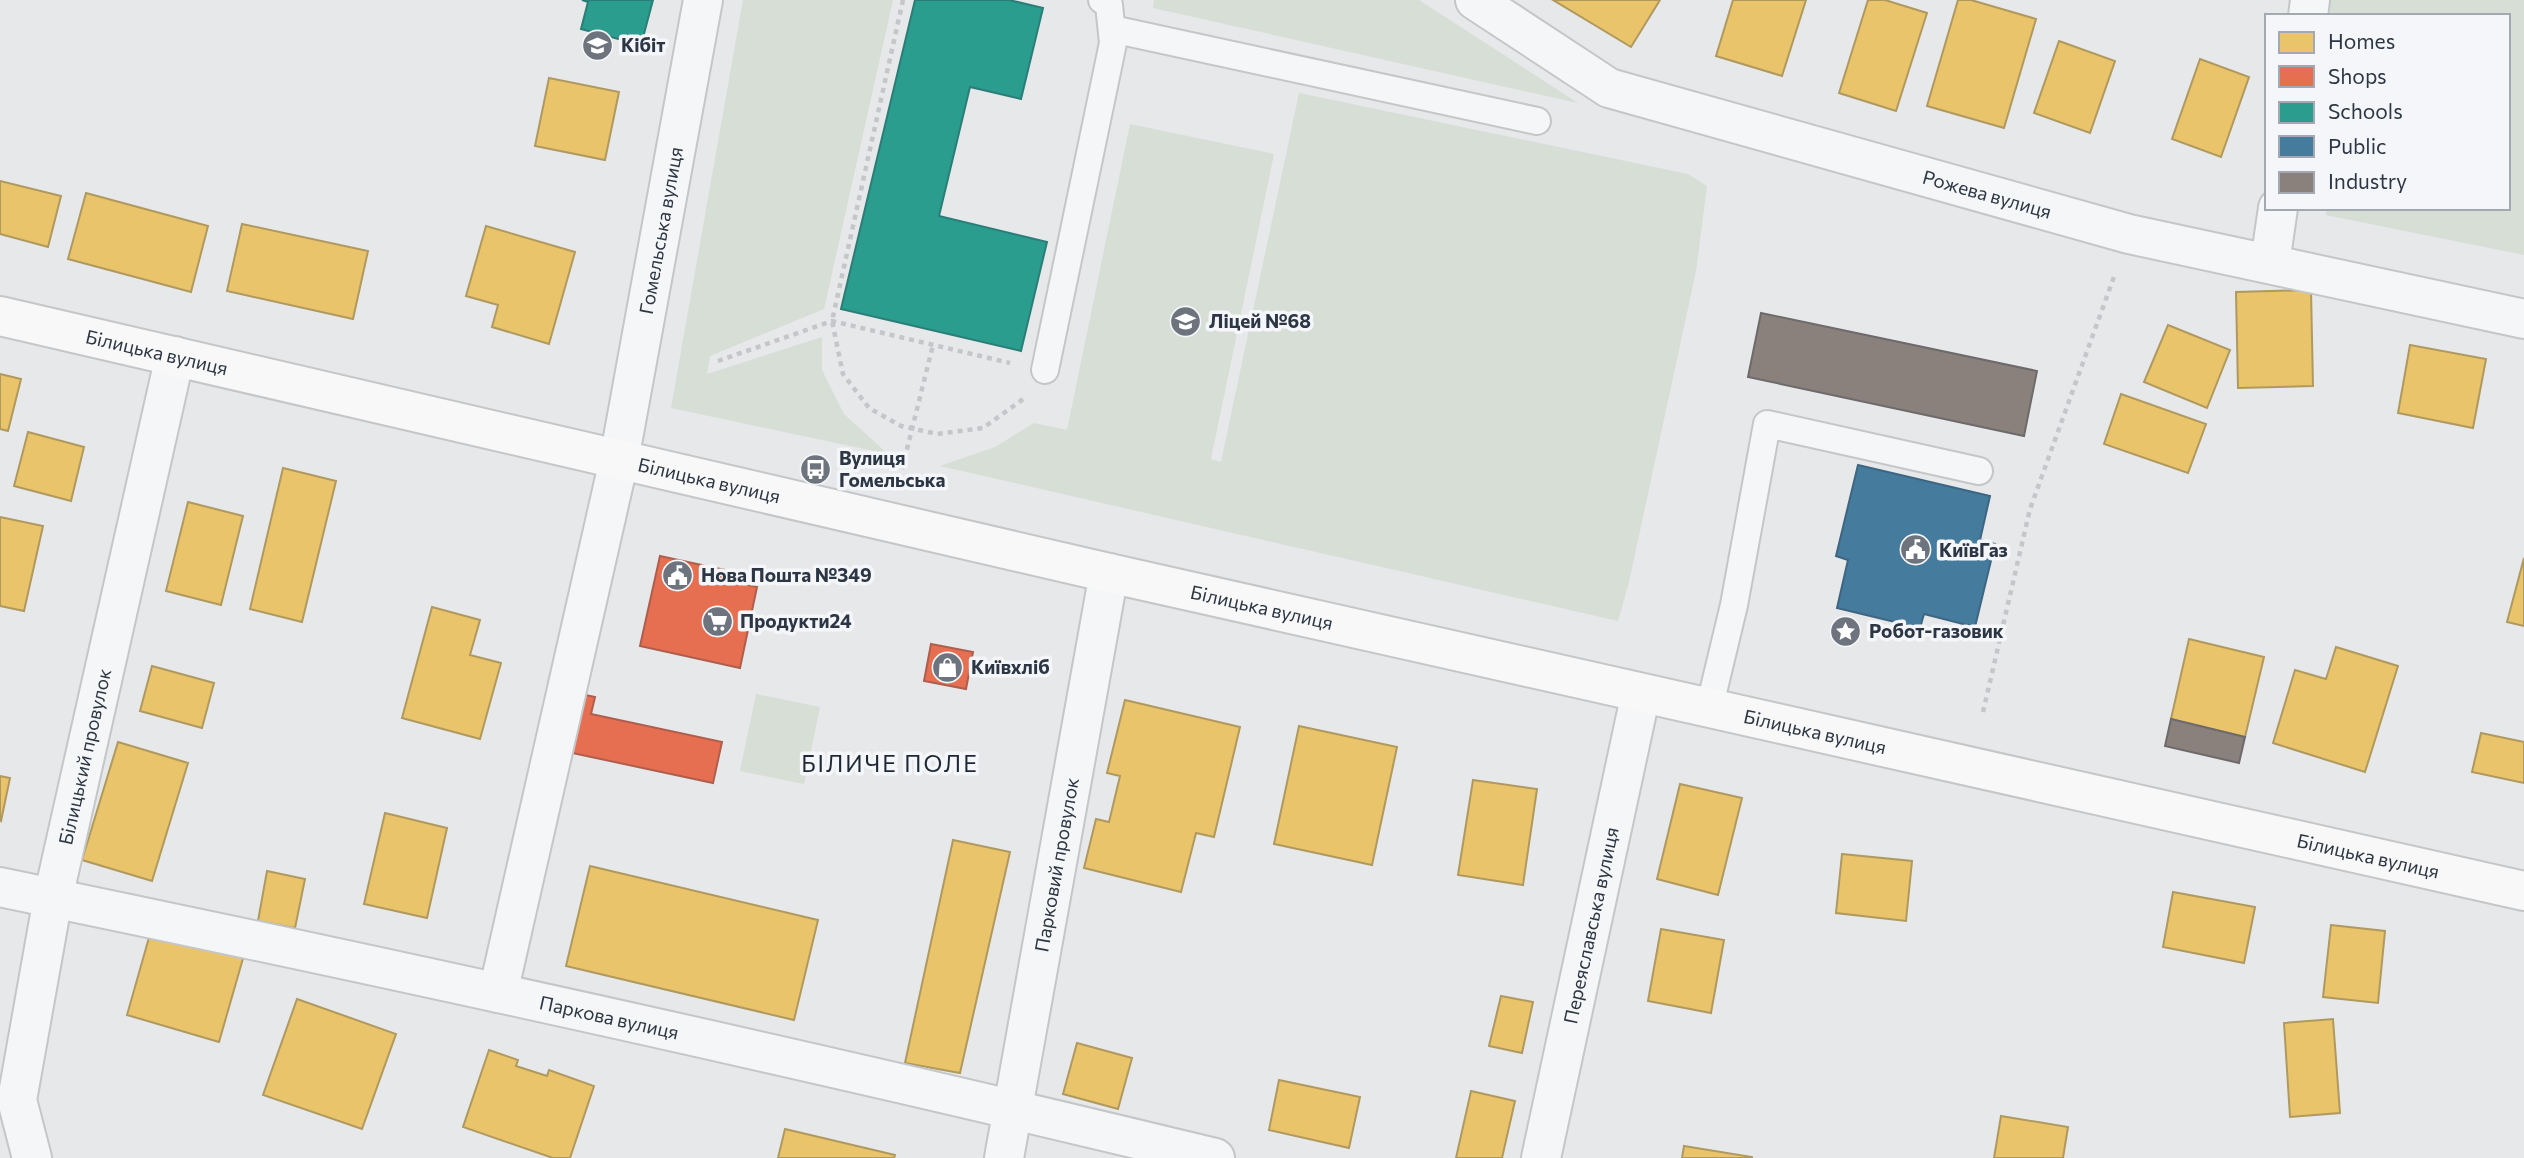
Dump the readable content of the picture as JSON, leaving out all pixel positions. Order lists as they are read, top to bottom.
{
  "streets": {
    "main road": ["Білицька вулиця"],
    "street": [
      "Рожева вулиця",
      "Гомельська вулиця",
      "Білицький провулок",
      "Парковий провулок",
      "Переяславська вулиця",
      "Паркова вулиця"
    ]
  },
  "crossings": [
    ["Гомельська вулиця", "Білицька вулиця"],
    ["Гомельська вулиця", "Паркова вулиця"],
    ["Білицька вулиця", "Білицький провулок"],
    ["Білицька вулиця", "Парковий провулок"],
    ["Білицька вулиця", "Переяславська вулиця"],
    ["Білицький провулок", "Паркова вулиця"],
    ["Парковий провулок", "Паркова вулиця"]
  ],
  "districts": ["БІЛИЧЕ ПОЛЕ"],
  "places": {
    "school or university": ["Кібіт", "Ліцей №68"],
    "bus stop": ["Вулиця Гомельська"],
    "public building": ["КиївГаз", "Нова Пошта №349"],
    "supermarket": ["Продукти24"],
    "place": ["Робот-газовик"],
    "shop": ["Київхліб"]
  },
  "legend": [
    "Homes",
    "Shops",
    "Schools",
    "Public",
    "Industry"
  ]
}
